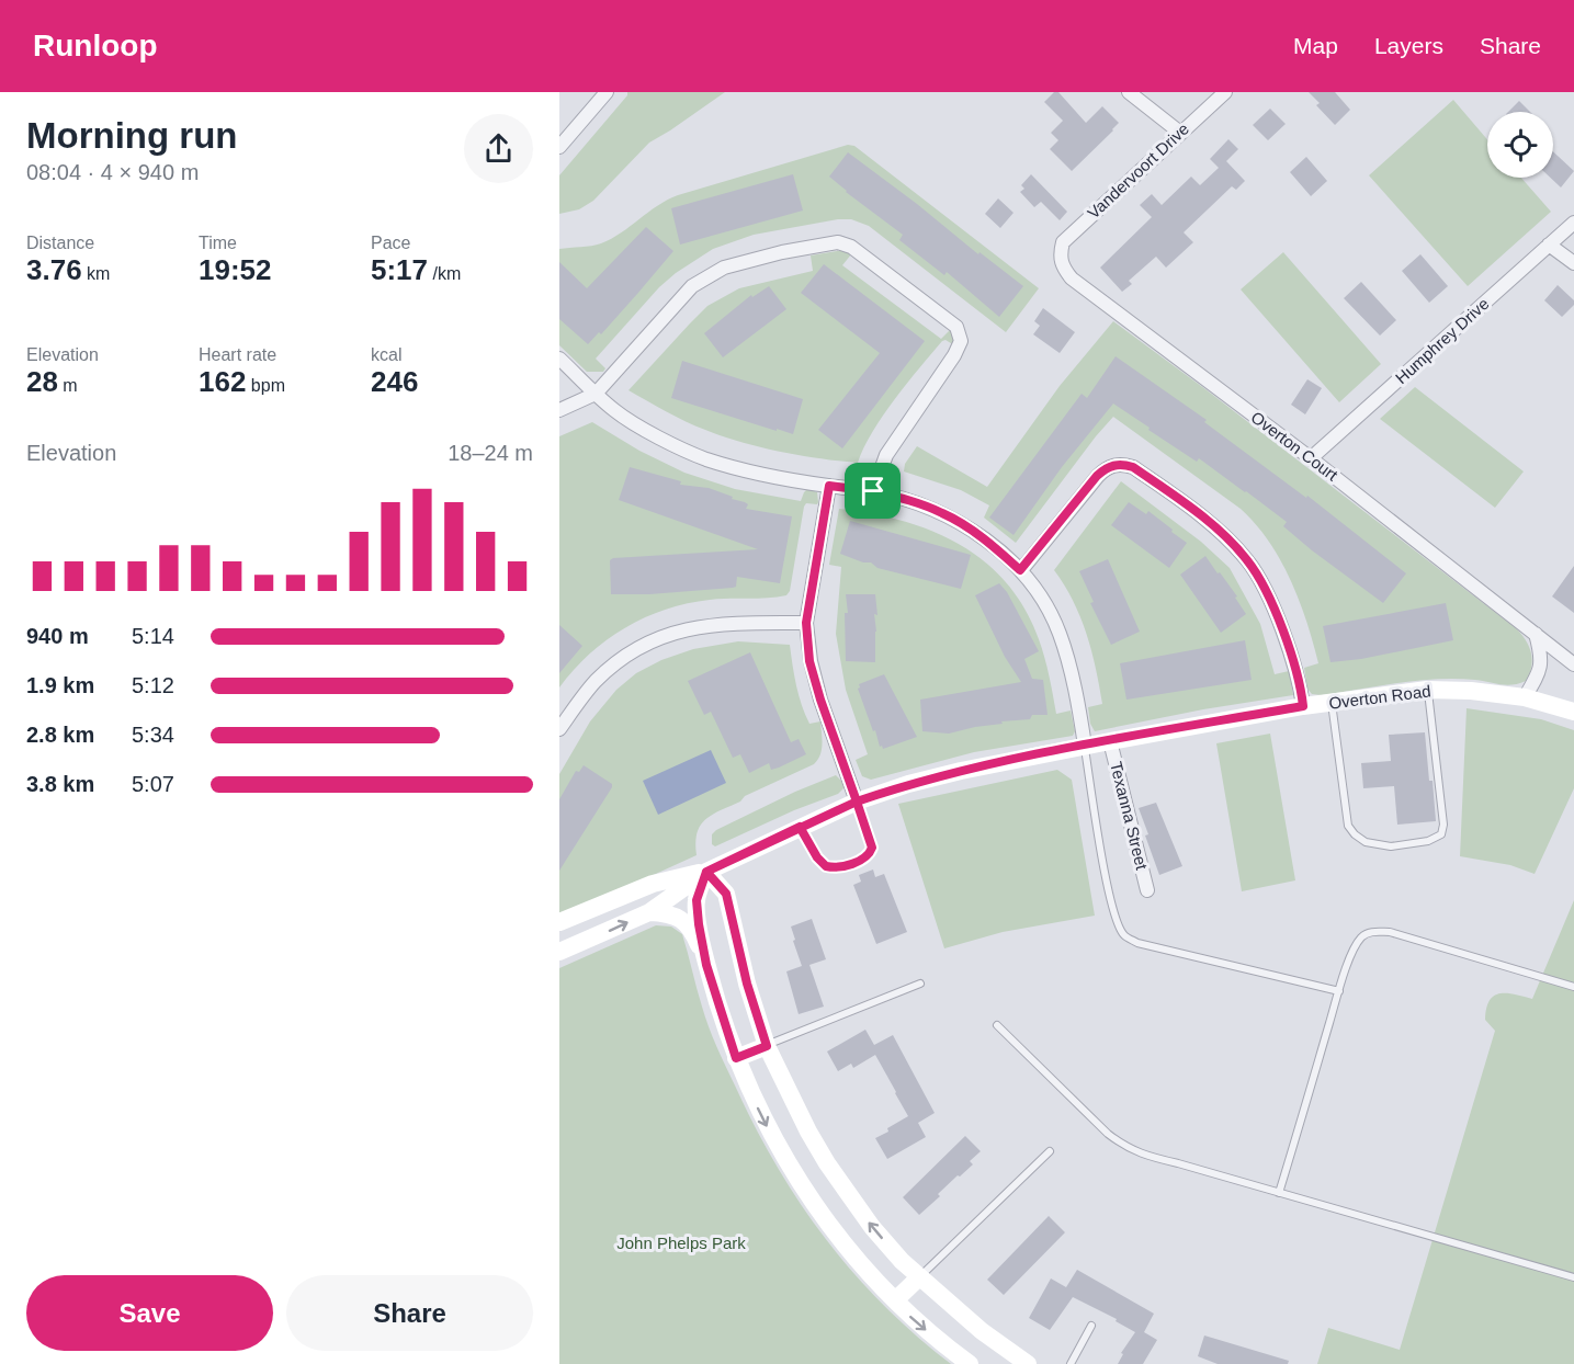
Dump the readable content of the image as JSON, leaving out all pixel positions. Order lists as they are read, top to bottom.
{
  "streets": {
    "street": [
      "Vandervoort Drive",
      "Humphrey Drive",
      "Overton Court",
      "Overton Road",
      "Texanna Street"
    ]
  },
  "crossings": [
    ["Vandervoort Drive", "Overton Court"],
    ["Humphrey Drive", "Overton Court"],
    ["Overton Road", "Texanna Street"]
  ],
  "parks": ["John Phelps Park"],
  "page": {
    "header": "Runloop",
    "nav": ["Map", "Layers", "Share"],
    "heading": ["Morning run", "08:04 · 4 × 940 m"],
    "stats": [
      ["Distance", "3.76 km"],
      ["Time", "19:52"],
      ["Pace", "5:17 /km"],
      ["Elevation", "28 m"],
      ["Heart rate", "162 bpm"],
      ["kcal", "246"]
    ],
    "chart": ["Elevation", "18–24 m"],
    "list": [
      {
        "name": "940 m",
        "note": "5:14"
      },
      {
        "name": "1.9 km",
        "note": "5:12"
      },
      {
        "name": "2.8 km",
        "note": "5:34"
      },
      {
        "name": "3.8 km",
        "note": "5:07"
      }
    ],
    "buttons": ["Save", "Share"]
  }
}
